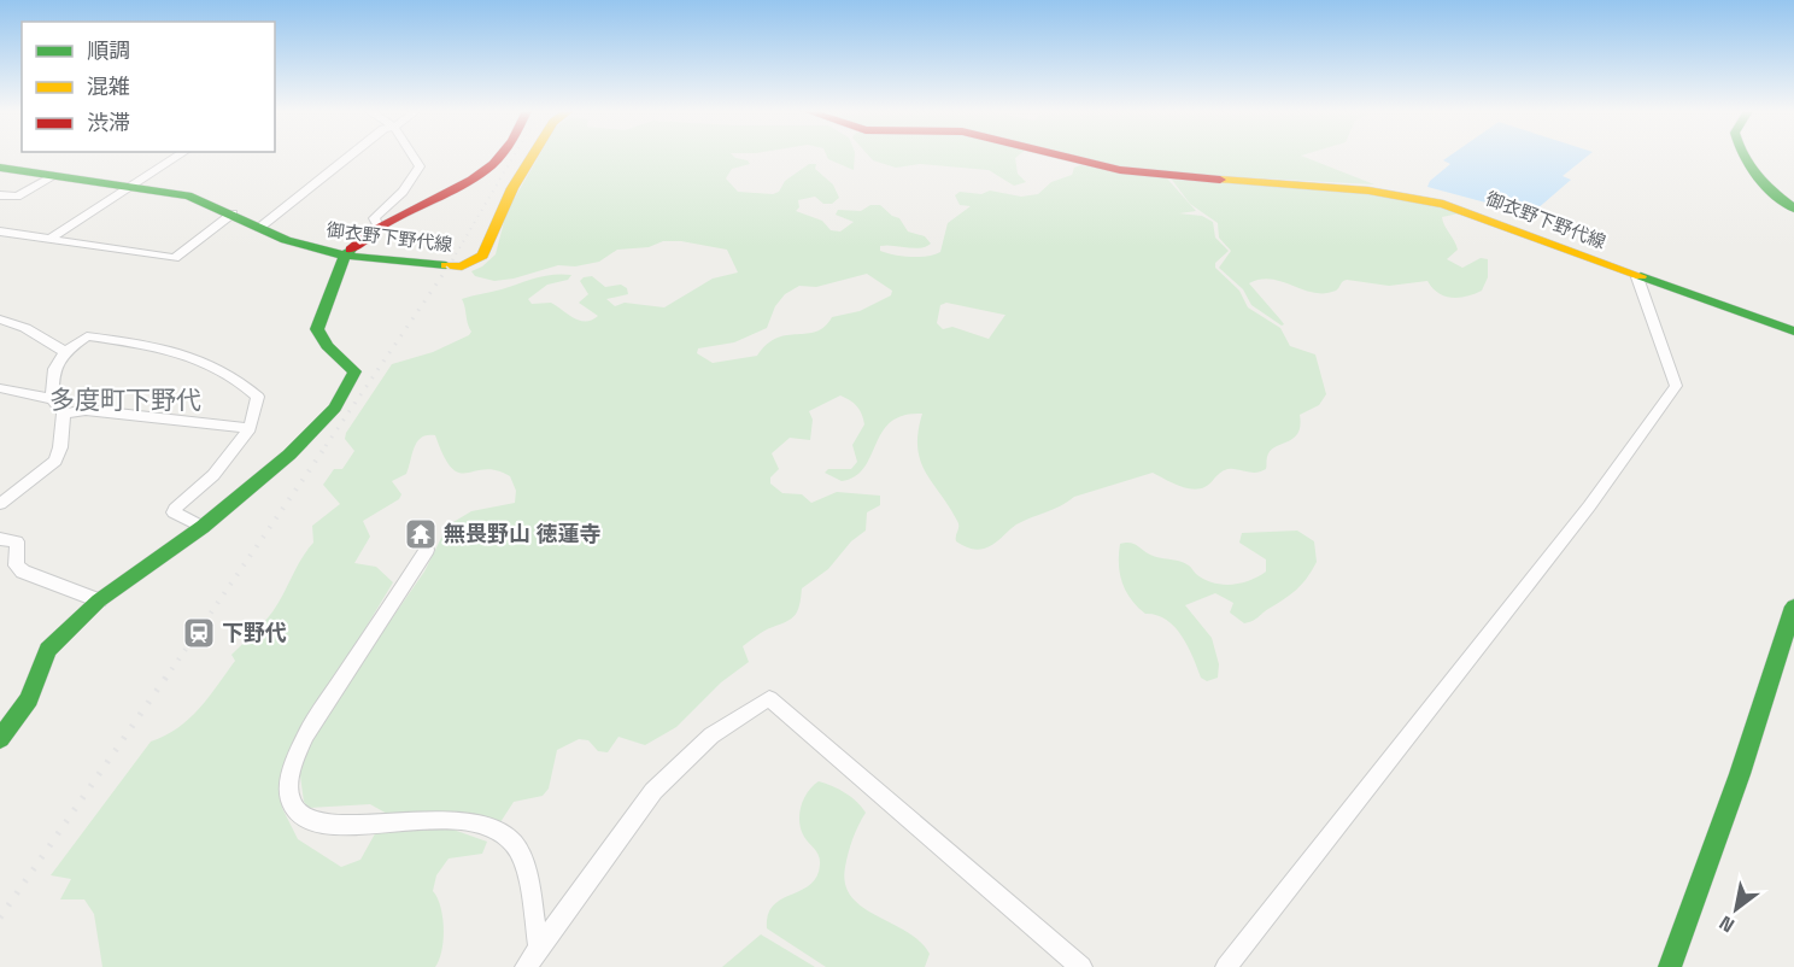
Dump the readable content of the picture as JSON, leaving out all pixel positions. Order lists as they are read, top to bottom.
{
  "streets": {
    "main road": ["御衣野下野代線"]
  },
  "districts": ["多度町下野代"],
  "places": {
    "temple": ["無畏野山 徳蓮寺"],
    "station": ["下野代"]
  },
  "legend": ["順調", "混雑", "渋滞"],
  "north": "bottom left"
}
